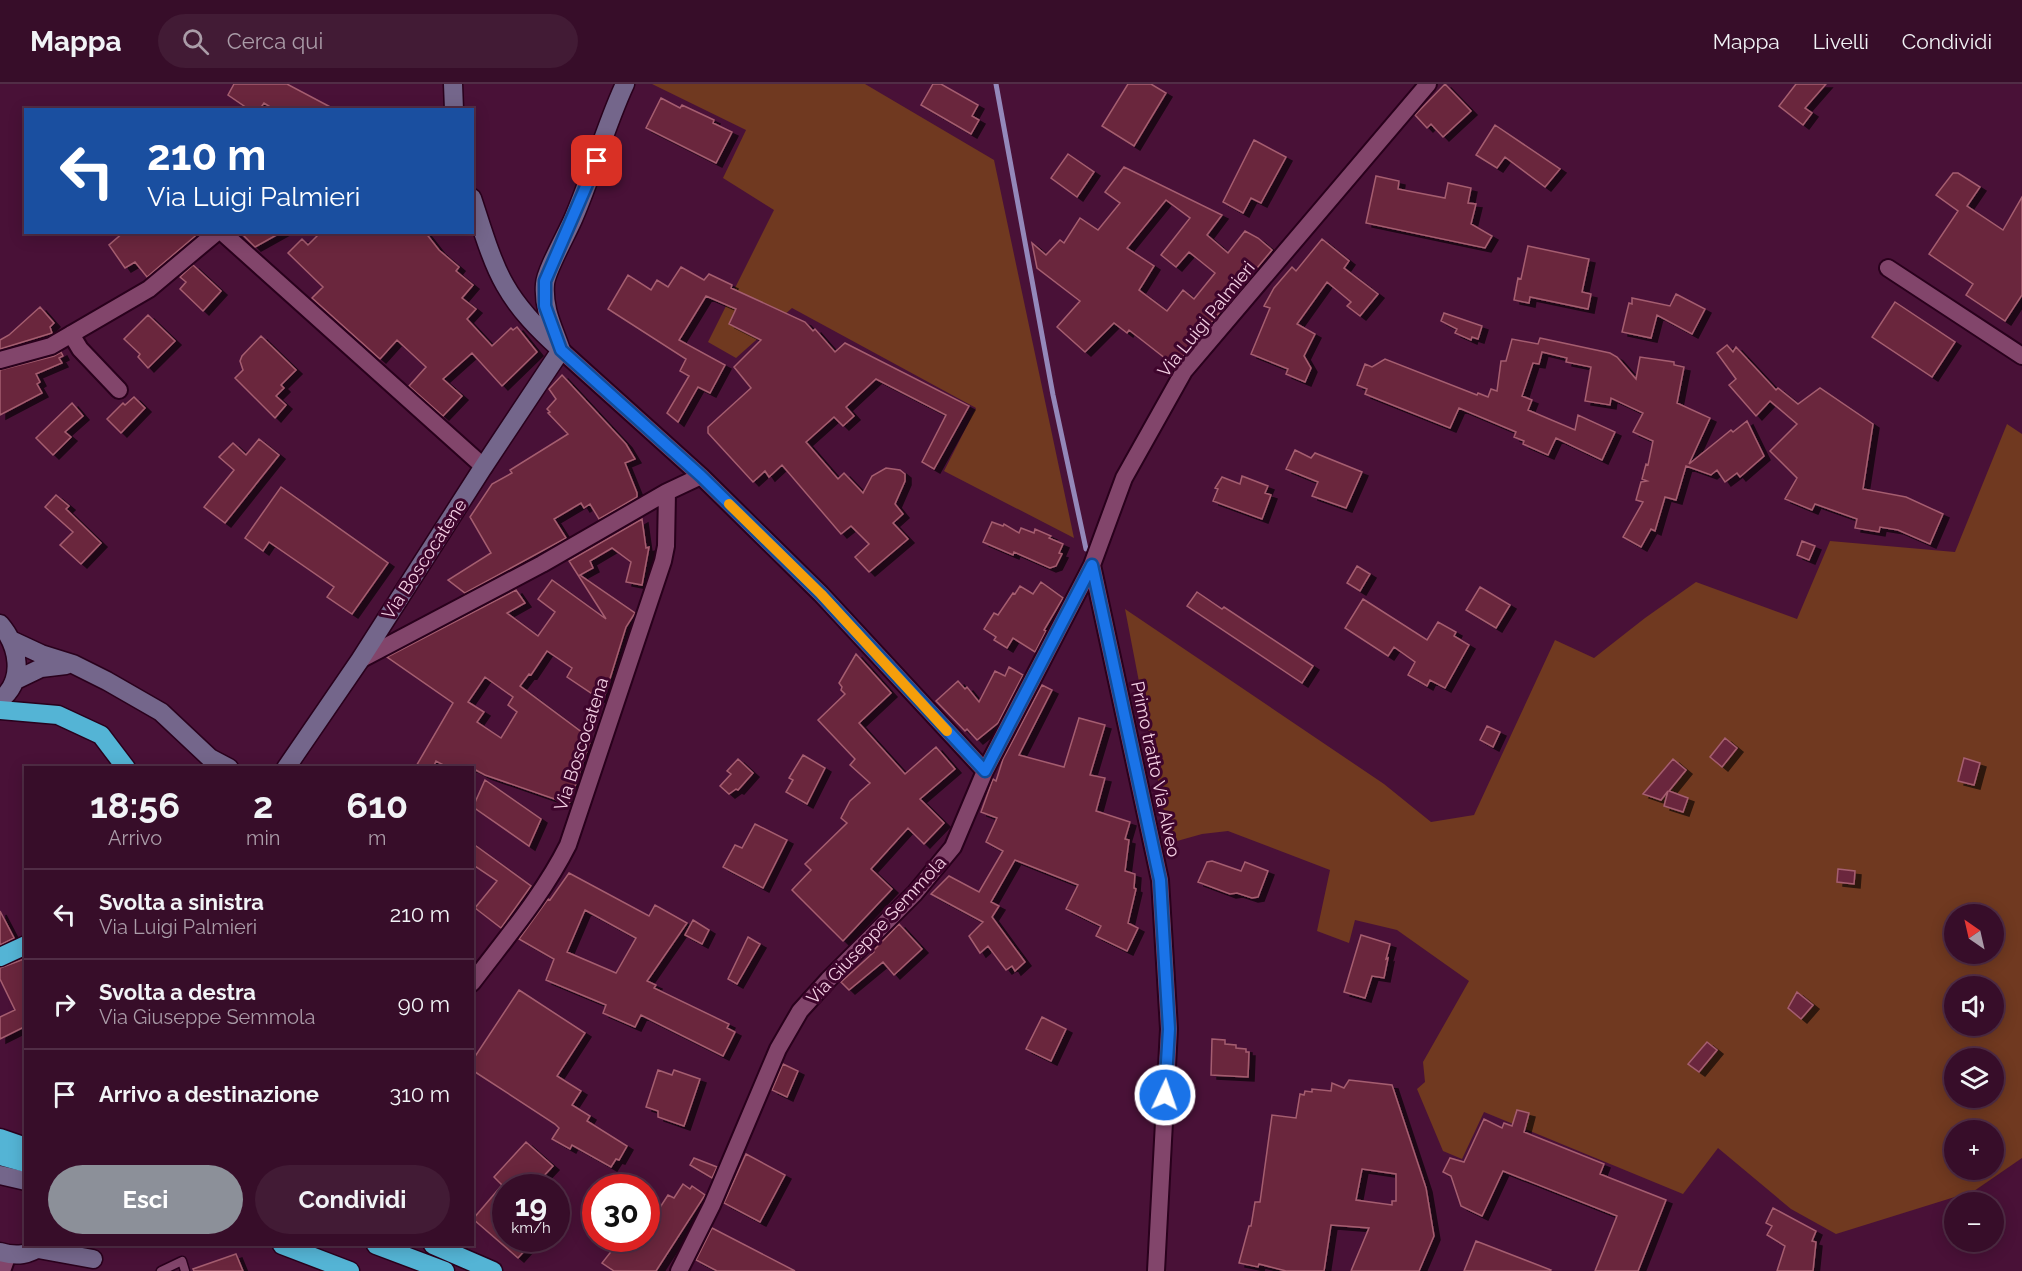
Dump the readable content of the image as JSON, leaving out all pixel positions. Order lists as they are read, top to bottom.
{
  "streets": {
    "street": [
      "Via Luigi Palmieri",
      "Via Boscocatene",
      "Via Boscocatena",
      "Primo tratto Via Alveo",
      "Via Giuseppe Semmola"
    ]
  },
  "crossings": [
    ["Via Luigi Palmieri", "Primo tratto Via Alveo"],
    ["Via Luigi Palmieri", "Via Giuseppe Semmola"]
  ],
  "north": "top left",
  "page": {
    "header": "Mappa",
    "search": "Cerca qui",
    "nav": ["Mappa", "Livelli", "Condividi"],
    "turn": ["210 m", "Via Luigi Palmieri"],
    "eta": [
      "18:56",
      "Arrivo",
      "2",
      "min",
      "610",
      "m"
    ],
    "list": [
      {
        "name": "Svolta a sinistra",
        "note": "Via Luigi Palmieri",
        "value": "210 m"
      },
      {
        "name": "Svolta a destra",
        "note": "Via Giuseppe Semmola",
        "value": "90 m"
      },
      {
        "name": "Arrivo a destinazione",
        "value": "310 m"
      }
    ],
    "map_buttons": ["+", "−"],
    "buttons": ["Esci", "Condividi"],
    "speed": "19 km/h",
    "limit": "30"
  }
}
